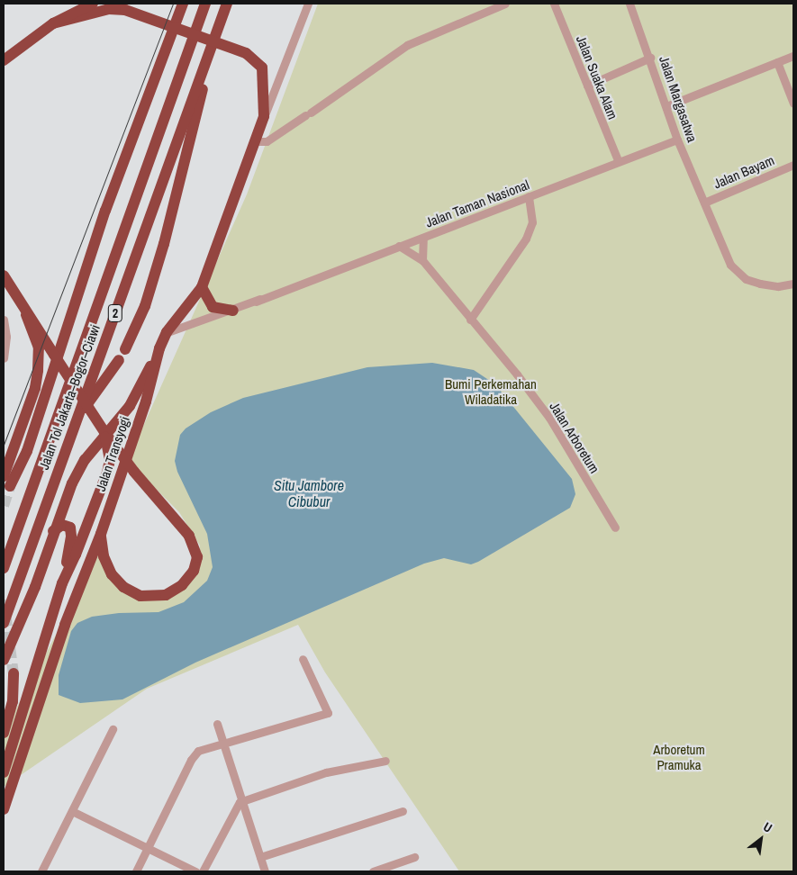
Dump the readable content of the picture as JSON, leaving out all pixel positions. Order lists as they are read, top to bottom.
{
  "streets": {
    "highway": ["2", "Jalan Tol Jakarta–Bogor–Ciawi", "Jalan Transyogi"],
    "street": [
      "Jalan Suaka Alam",
      "Jalan Margasatwa",
      "Jalan Bayam",
      "Jalan Taman Nasional",
      "Jalan Arboretum"
    ]
  },
  "crossings": [
    ["Jalan Suaka Alam", "Jalan Taman Nasional"],
    ["Jalan Margasatwa", "Jalan Bayam"],
    ["Jalan Margasatwa", "Jalan Taman Nasional"],
    ["Jalan Taman Nasional", "Jalan Arboretum"],
    ["Jalan Taman Nasional", "Jalan Transyogi"]
  ],
  "water": ["Situ Jambore Cibubur"],
  "parks": ["Bumi Perkemahan Wiladatika", "Arboretum Pramuka"],
  "north": "top right"
}
